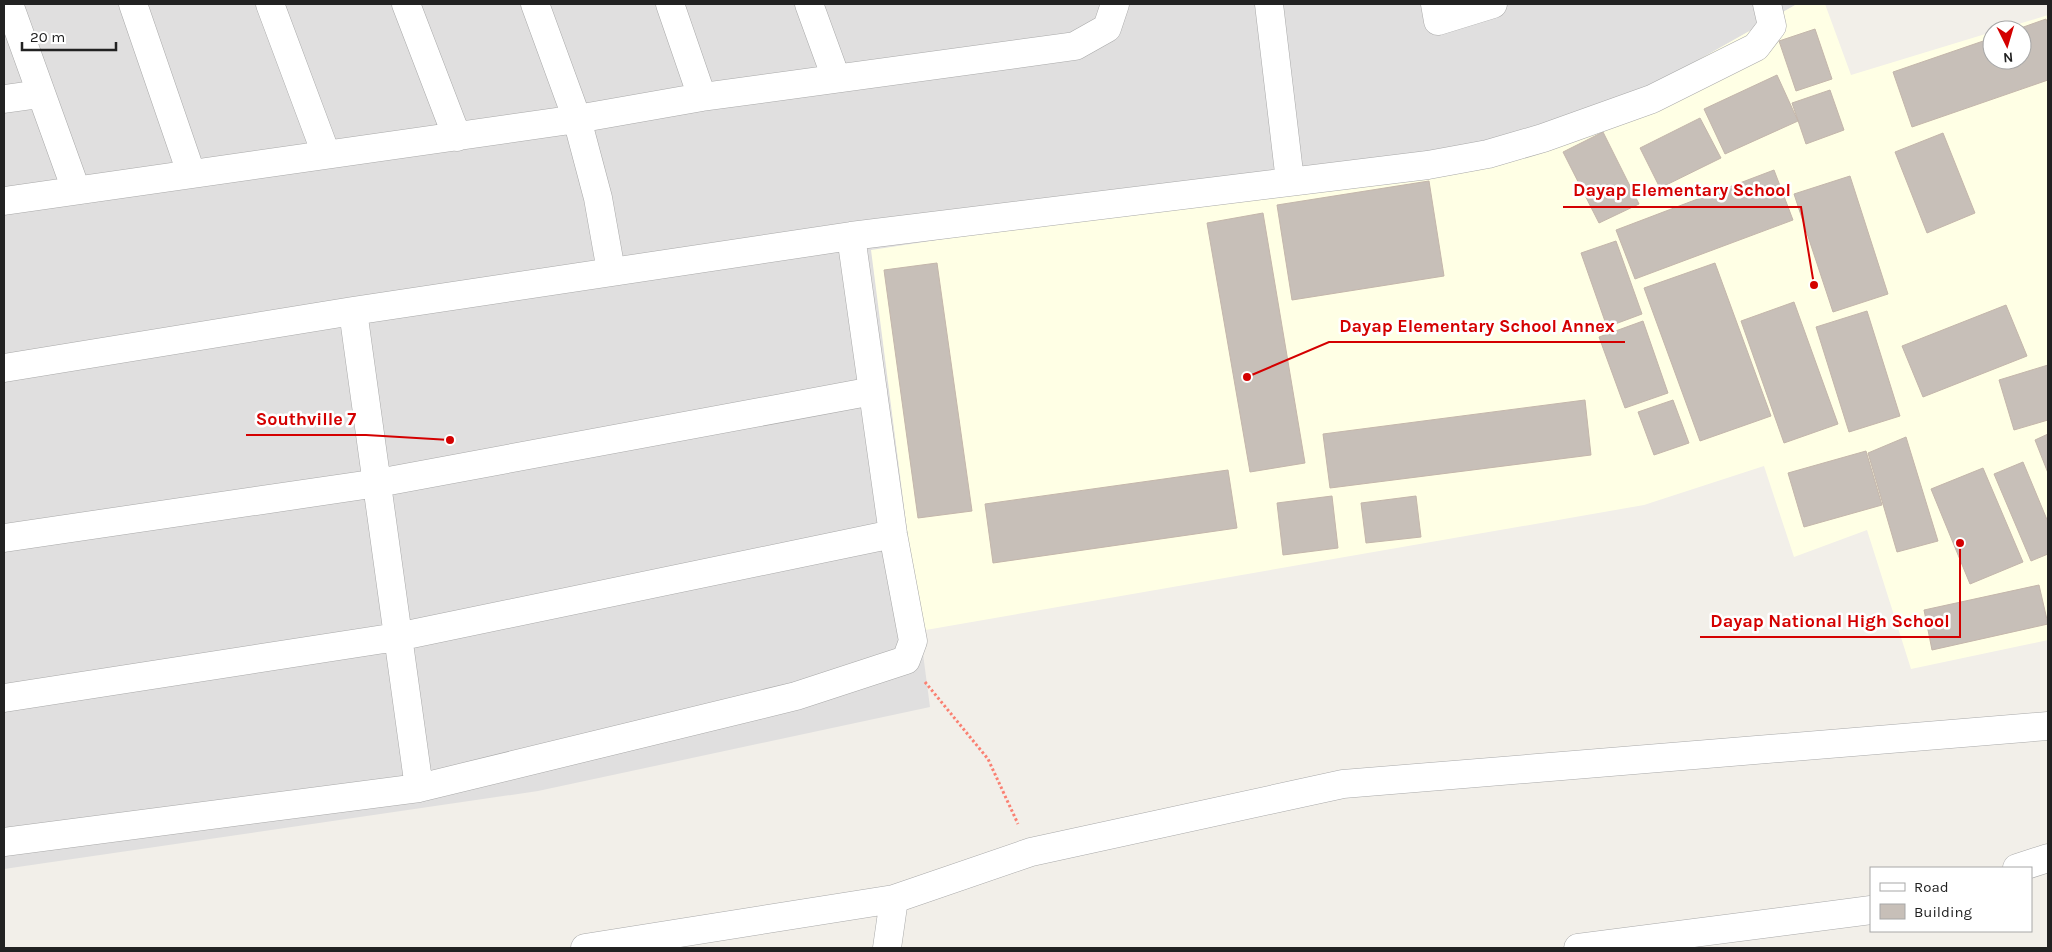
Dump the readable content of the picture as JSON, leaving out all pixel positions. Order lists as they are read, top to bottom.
{
  "places": [
    "Dayap Elementary School",
    "Dayap Elementary School Annex",
    "Southville 7",
    "Dayap National High School"
  ],
  "legend": ["Road", "Building"],
  "scale_bar": "20 m",
  "north": "bottom"
}
